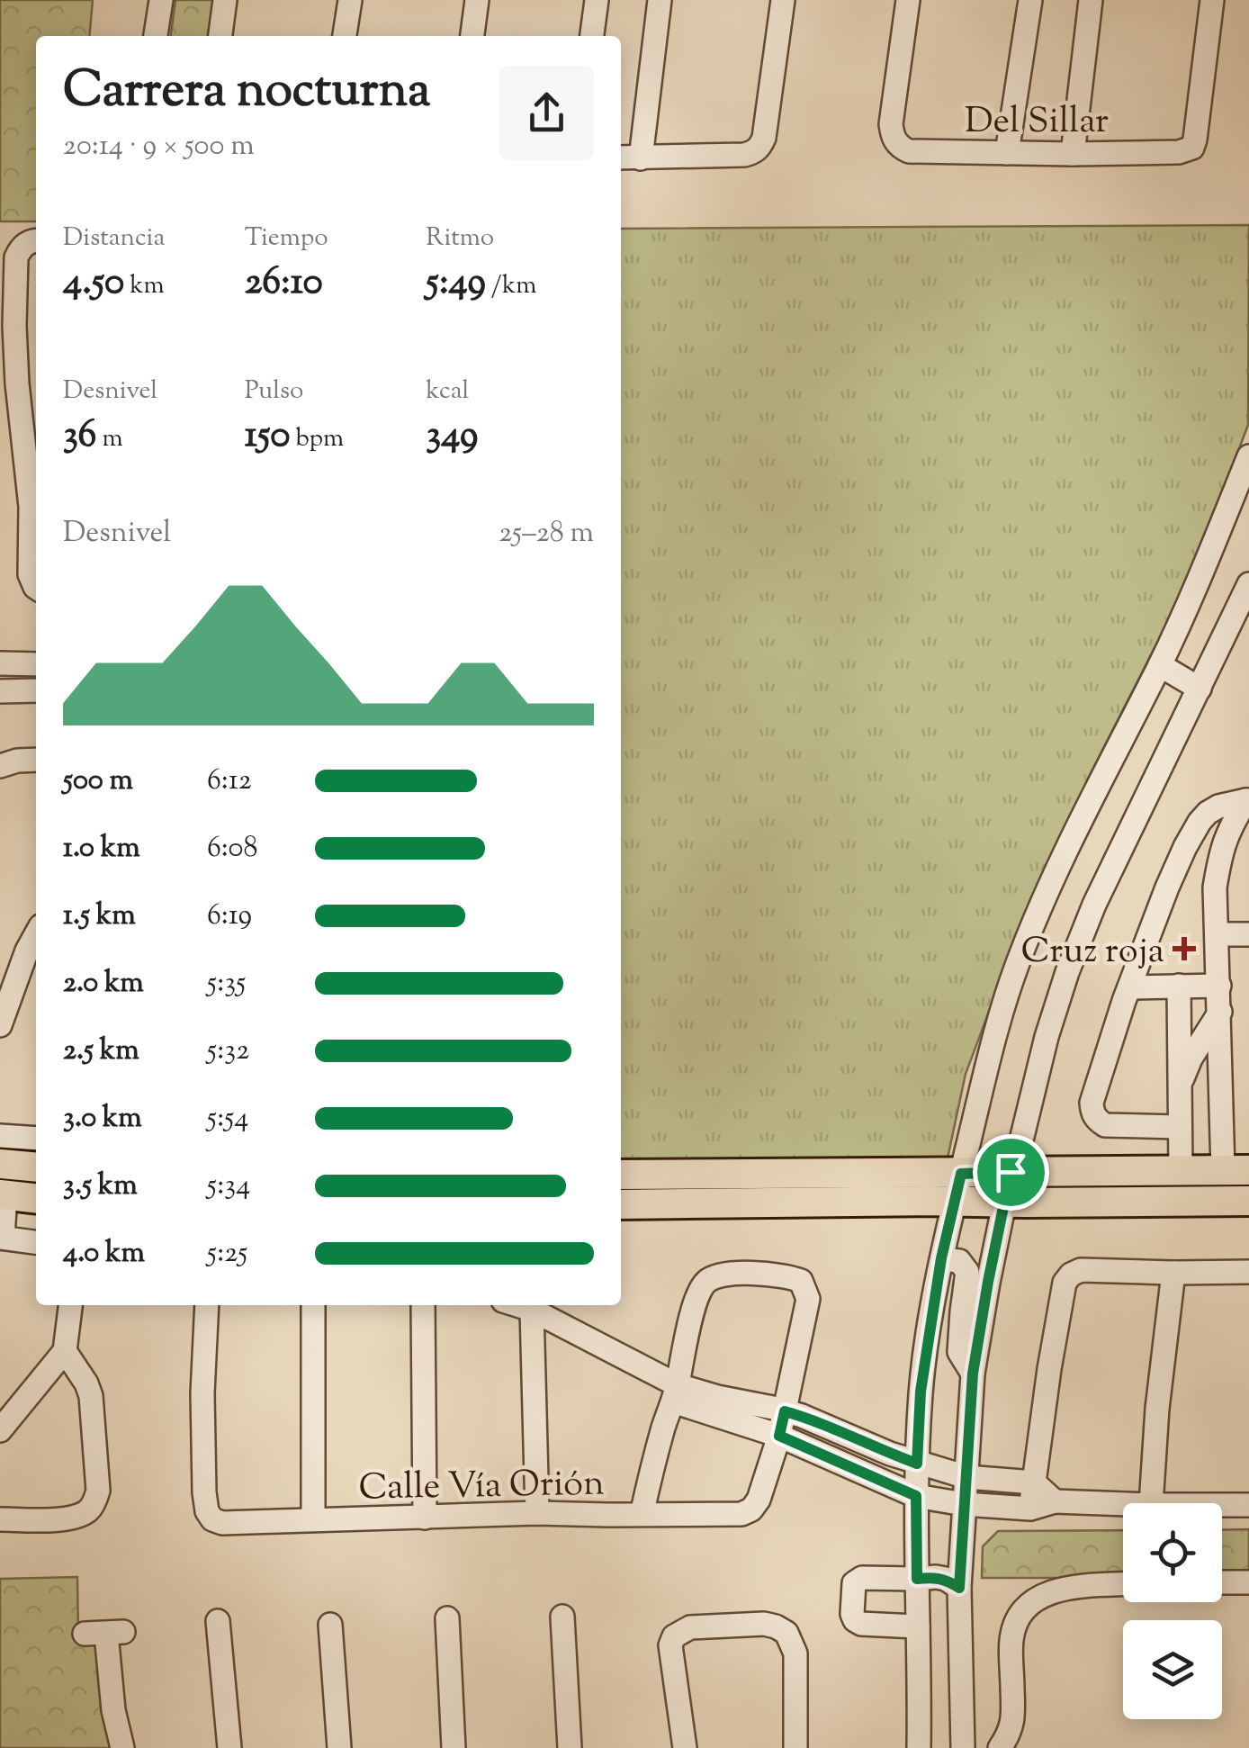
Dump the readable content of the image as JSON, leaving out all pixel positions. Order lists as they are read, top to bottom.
{
  "streets": {
    "street": ["Del Sillar", "Calle Vía Orión"]
  },
  "places": {
    "health": ["Cruz roja"]
  },
  "page": {
    "heading": ["Carrera nocturna", "20:14 · 9 × 500 m"],
    "stats": [
      ["Distancia", "4.50 km"],
      ["Tiempo", "26:10"],
      ["Ritmo", "5:49 /km"],
      ["Desnivel", "36 m"],
      ["Pulso", "150 bpm"],
      ["kcal", "349"]
    ],
    "chart": ["Desnivel", "25–28 m"],
    "list": [
      {
        "name": "500 m",
        "note": "6:12"
      },
      {
        "name": "1.0 km",
        "note": "6:08"
      },
      {
        "name": "1.5 km",
        "note": "6:19"
      },
      {
        "name": "2.0 km",
        "note": "5:35"
      },
      {
        "name": "2.5 km",
        "note": "5:32"
      },
      {
        "name": "3.0 km",
        "note": "5:54"
      },
      {
        "name": "3.5 km",
        "note": "5:34"
      },
      {
        "name": "4.0 km",
        "note": "5:25"
      }
    ]
  }
}
